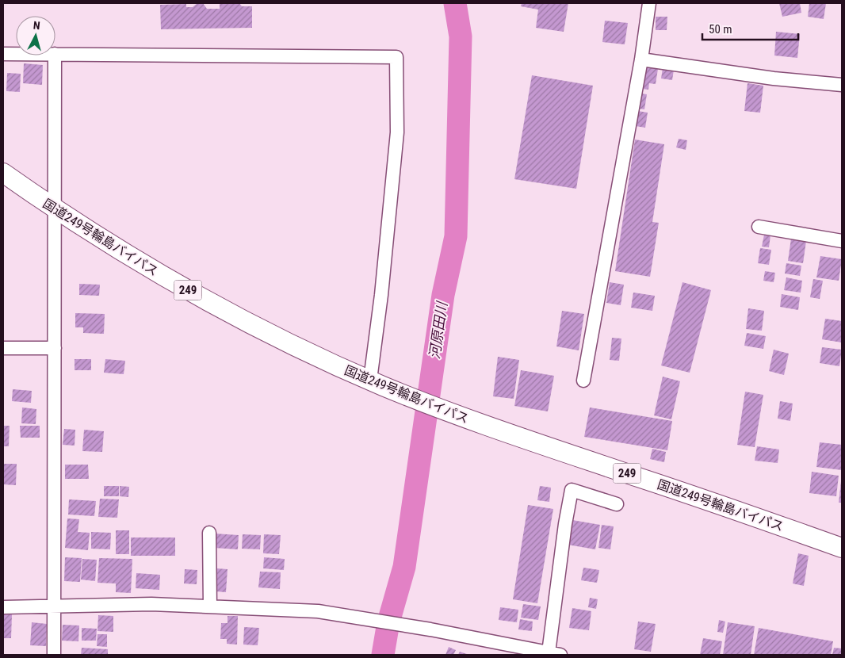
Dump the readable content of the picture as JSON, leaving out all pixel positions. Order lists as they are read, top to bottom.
{
  "streets": {
    "highway": ["国道249号輪島バイパス", "249"]
  },
  "water": ["河原田川"],
  "scale_bar": "50 m",
  "north": "top"
}
